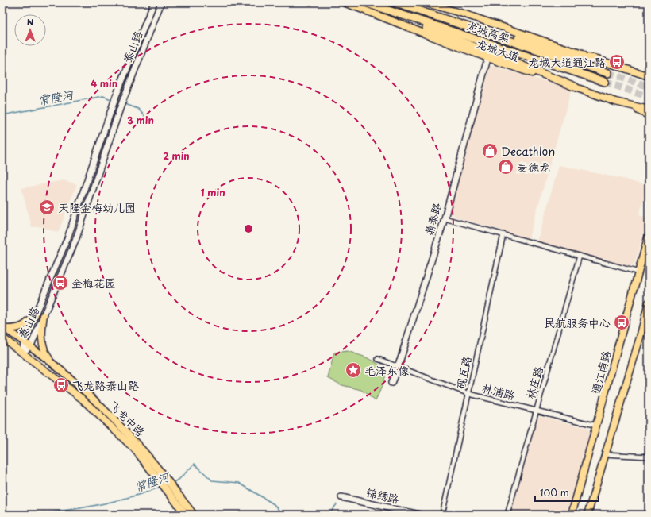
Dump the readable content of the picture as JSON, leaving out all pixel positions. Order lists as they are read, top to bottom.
{
  "streets": {
    "highway": ["龙城高架"],
    "main road": [
      "泰山路",
      "龙城大道",
      "鼎泰路",
      "通江南路",
      "飞龙中路",
      "锦绣路"
    ],
    "street": ["砚瓦路", "林庄路", "林浦路"]
  },
  "crossings": [
    ["泰山路", "飞龙中路"],
    ["龙城大道", "鼎泰路"],
    ["鼎泰路", "林浦路"],
    ["砚瓦路", "林浦路"],
    ["通江南路", "林浦路"],
    ["林庄路", "林浦路"]
  ],
  "water": ["常隆河"],
  "places": {
    "bus stop": [
      "龙城大道通江路",
      "金梅花园",
      "民航服务中心",
      "飞龙路泰山路"
    ],
    "shop": ["Decathlon", "麦德龙"],
    "school or university": ["天隆金梅幼儿园"],
    "place": ["毛泽东像"]
  },
  "scale_bar": "100 m",
  "north": "top",
  "rings": [
    "4 min",
    "3 min",
    "2 min",
    "1 min"
  ]
}
